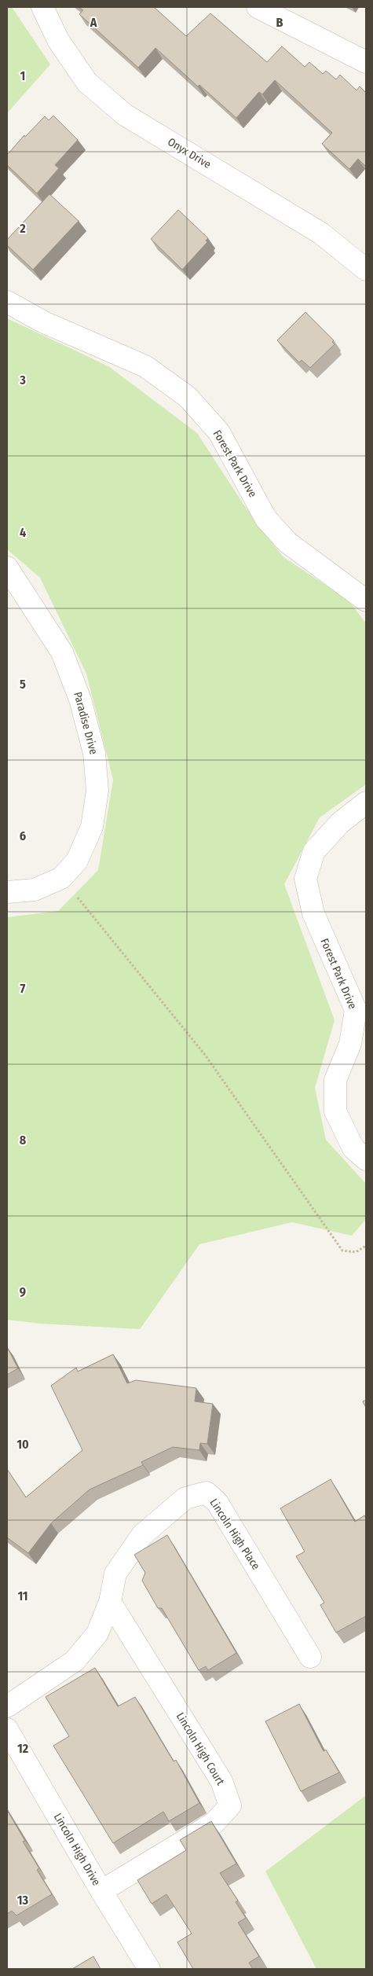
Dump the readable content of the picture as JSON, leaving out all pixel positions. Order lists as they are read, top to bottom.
{
  "streets": {
    "street": [
      "Onyx Drive",
      "Forest Park Drive",
      "Paradise Drive",
      "Lincoln High Place",
      "Lincoln High Court",
      "Lincoln High Drive"
    ]
  },
  "crossings": [
    ["Lincoln High Place", "Lincoln High Court"],
    ["Lincoln High Court", "Lincoln High Drive"]
  ],
  "grid": {
    "columns": ["A", "B"],
    "rows": [
      "1",
      "2",
      "3",
      "4",
      "5",
      "6",
      "7",
      "8",
      "9",
      "10",
      "11",
      "12",
      "13"
    ]
  }
}
